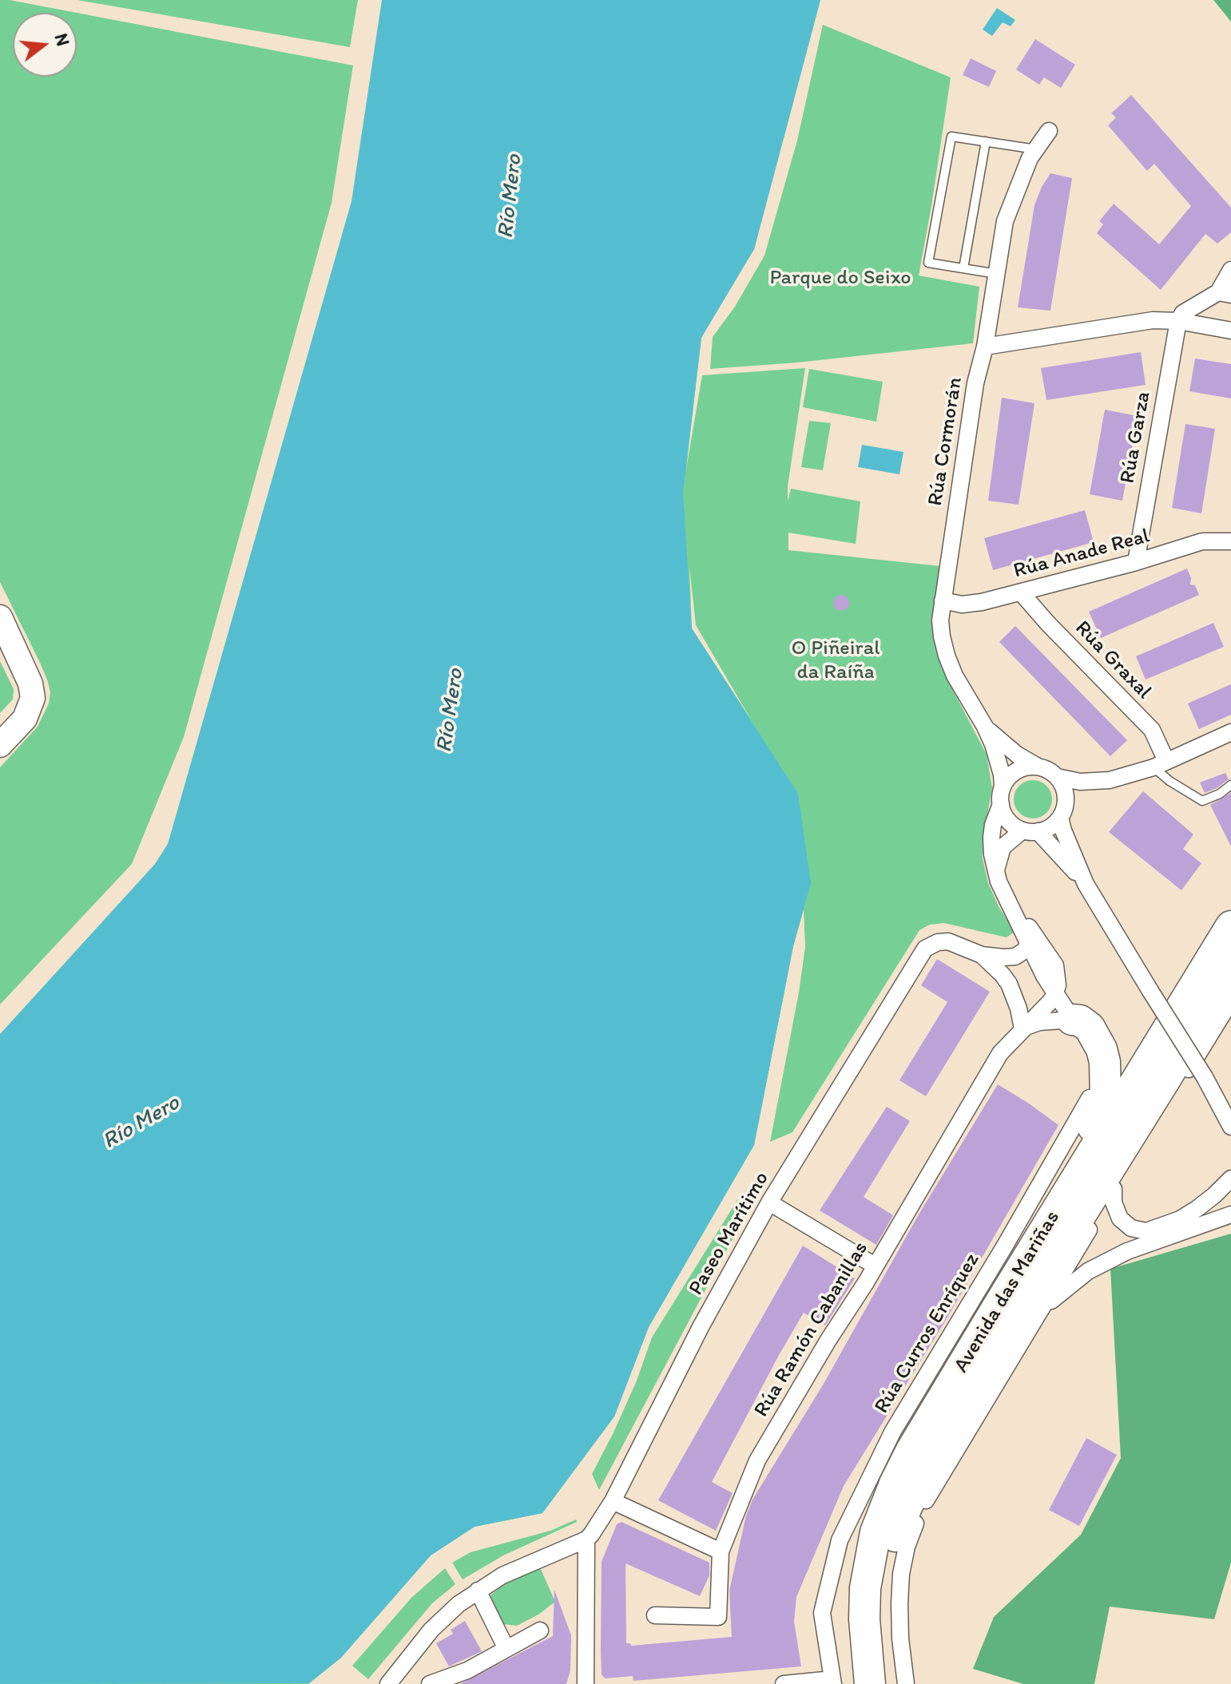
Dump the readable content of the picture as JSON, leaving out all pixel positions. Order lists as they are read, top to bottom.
{
  "streets": {
    "highway": ["Avenida das Mariñas"],
    "street": [
      "Rúa Garza",
      "Rúa Cormorán",
      "Rúa Anade Real",
      "Rúa Graxal",
      "Paseo Marítimo",
      "Rúa Ramón Cabanillas",
      "Rúa Curros Enríquez"
    ]
  },
  "crossings": [
    ["Rúa Garza", "Rúa Anade Real"],
    ["Rúa Cormorán", "Rúa Anade Real"],
    ["Rúa Anade Real", "Rúa Graxal"],
    ["Paseo Marítimo", "Rúa Curros Enríquez"],
    ["Rúa Ramón Cabanillas", "Rúa Curros Enríquez"]
  ],
  "water": ["Río Mero"],
  "parks": ["Parque do Seixo", "O Piñeiral da Raíña"],
  "north": "right"
}
